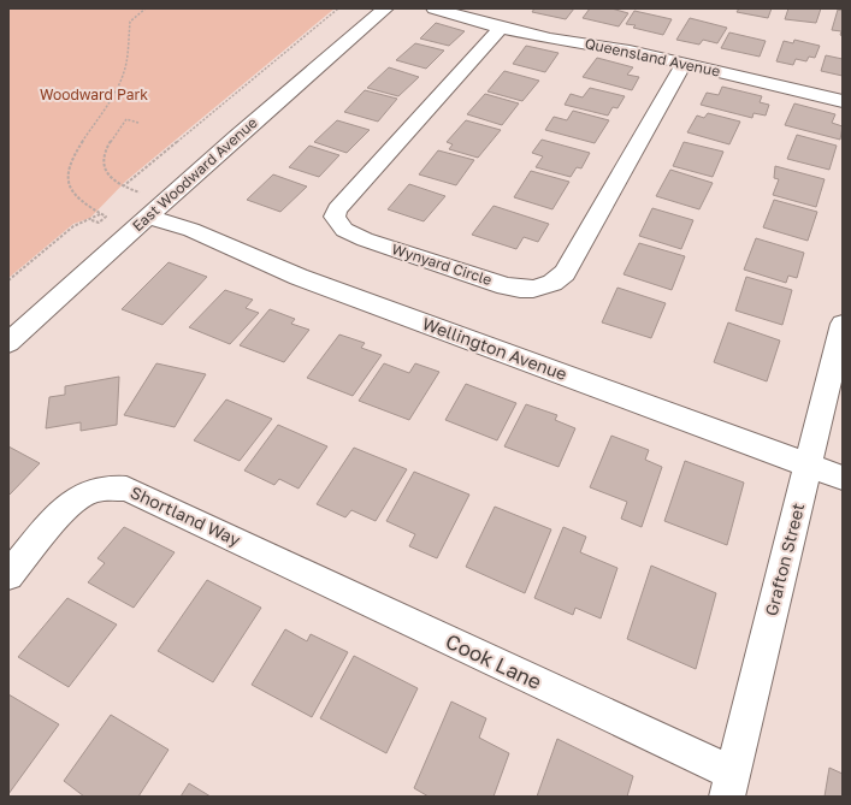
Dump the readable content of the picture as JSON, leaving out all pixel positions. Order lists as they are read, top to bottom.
{
  "streets": {
    "street": [
      "Queensland Avenue",
      "East Woodward Avenue",
      "Wynyard Circle",
      "Wellington Avenue",
      "Shortland Way",
      "Grafton Street",
      "Cook Lane"
    ]
  },
  "crossings": [
    ["Queensland Avenue", "Wynyard Circle"],
    ["East Woodward Avenue", "Wellington Avenue"],
    ["Wellington Avenue", "Grafton Street"],
    ["Shortland Way", "Cook Lane"],
    ["Grafton Street", "Cook Lane"]
  ],
  "parks": ["Woodward Park"]
}
